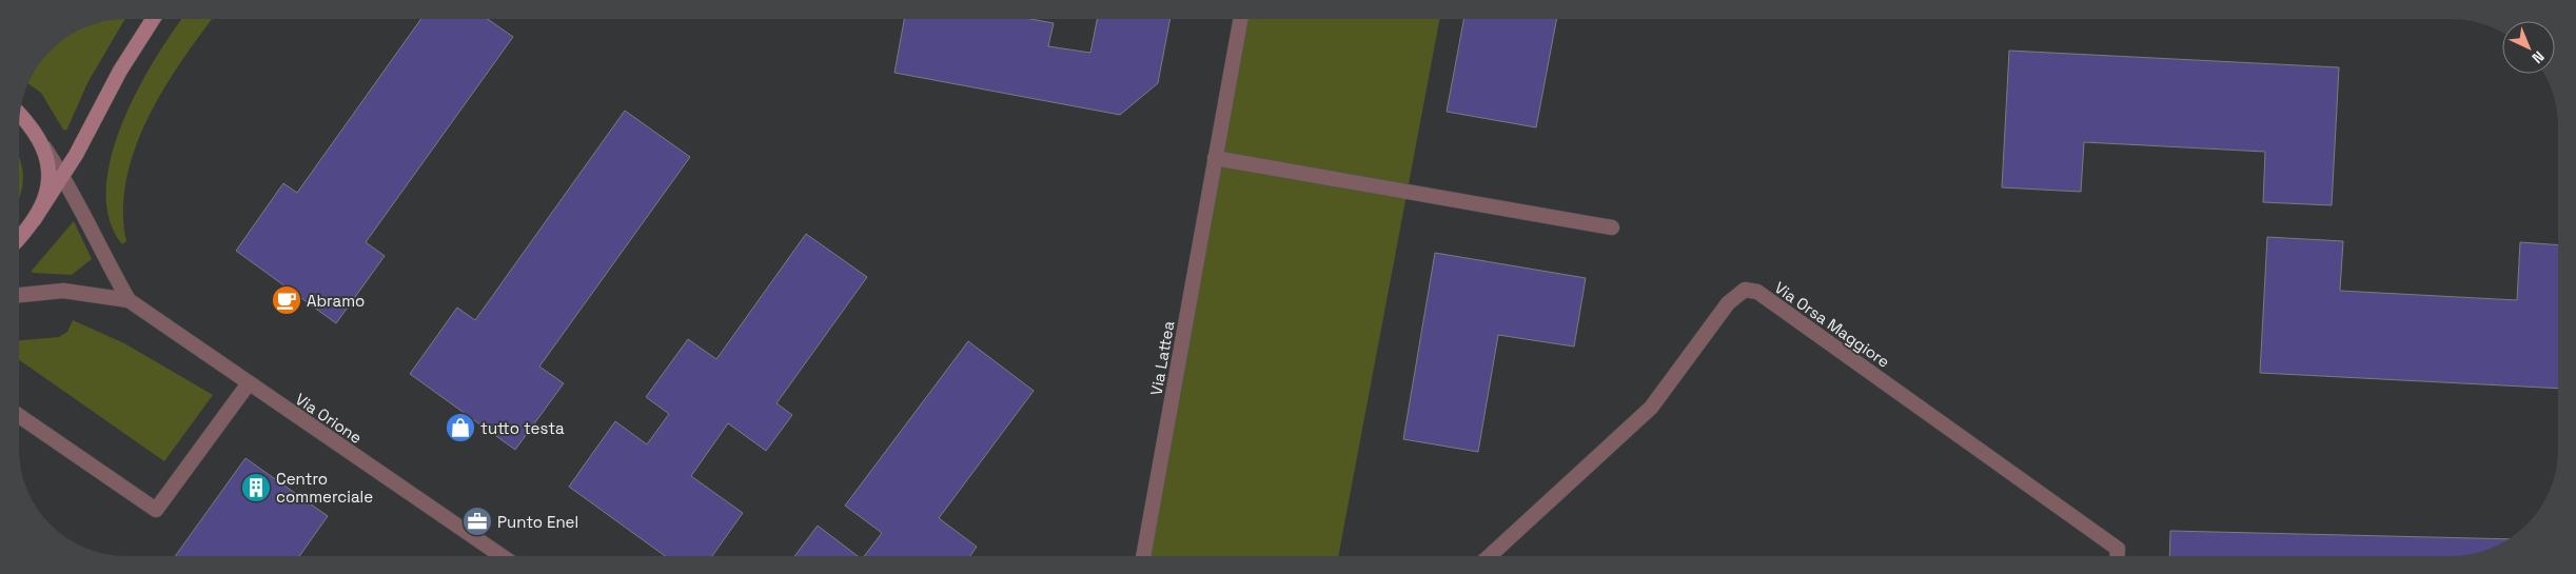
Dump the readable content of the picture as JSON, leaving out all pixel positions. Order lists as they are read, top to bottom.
{
  "streets": {
    "street": ["Via Orsa Maggiore", "Via Lattea", "Via Orione"]
  },
  "places": {
    "cafe": ["Abramo"],
    "shop": ["tutto testa"],
    "building": ["Centro commerciale"],
    "office": ["Punto Enel"]
  },
  "north": "bottom right"
}
